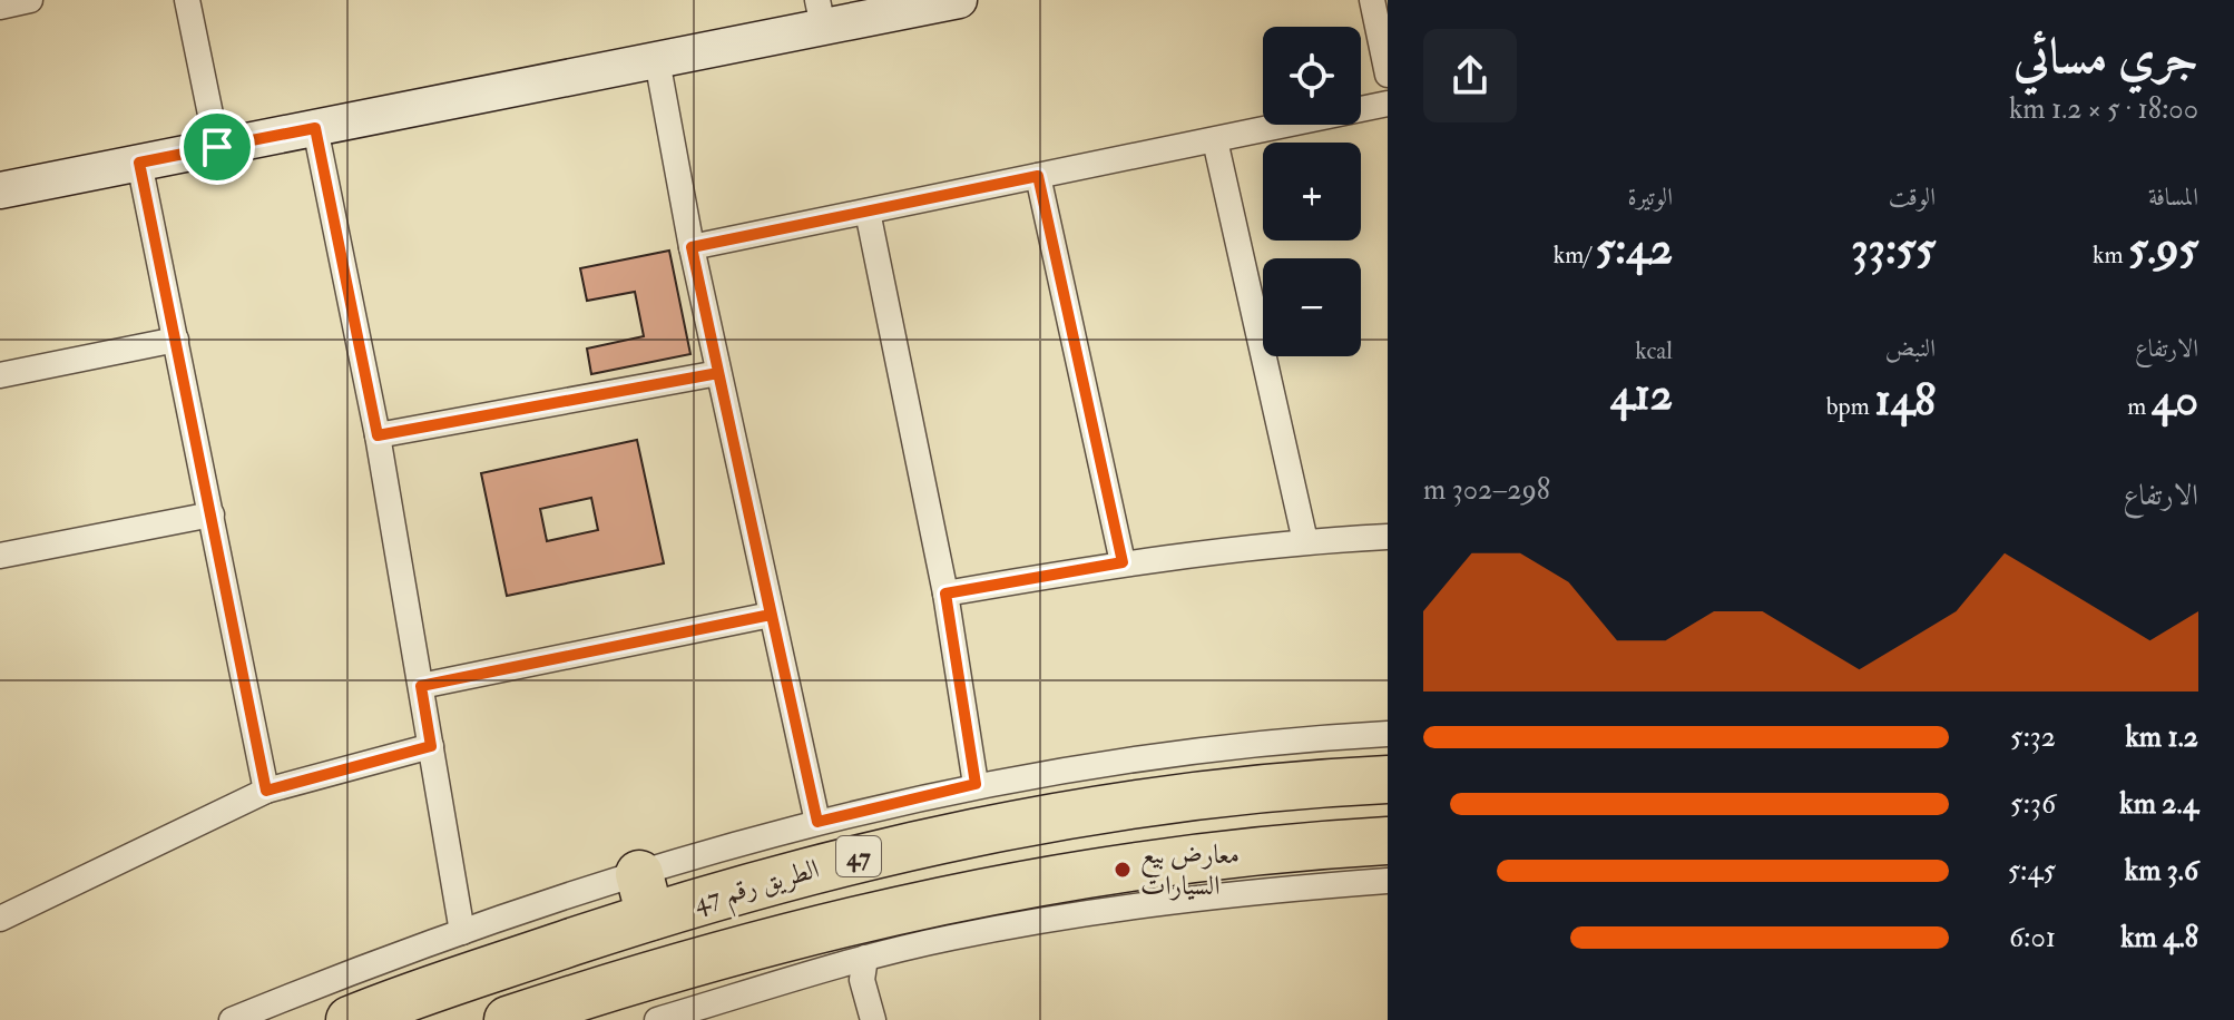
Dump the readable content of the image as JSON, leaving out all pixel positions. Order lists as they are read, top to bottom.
{
  "streets": {
    "highway": ["47", "الطريق رقم 47"]
  },
  "places": ["معارض بيع السيارات"],
  "page": {
    "heading": ["جري مسائي", "18:00 · 5 × 1.2 km"],
    "map_buttons": ["+", "−"],
    "stats": [
      ["المسافة", "5.95 km"],
      ["الوقت", "33:55"],
      ["الوتيرة", "5:42 /km"],
      ["الارتفاع", "40 m"],
      ["النبض", "148 bpm"],
      ["kcal", "412"]
    ],
    "chart": ["الارتفاع", "298–302 m"],
    "list": [
      {
        "name": "1.2 km",
        "note": "5:32"
      },
      {
        "name": "2.4 km",
        "note": "5:36"
      },
      {
        "name": "3.6 km",
        "note": "5:45"
      },
      {
        "name": "4.8 km",
        "note": "6:01"
      }
    ]
  }
}
